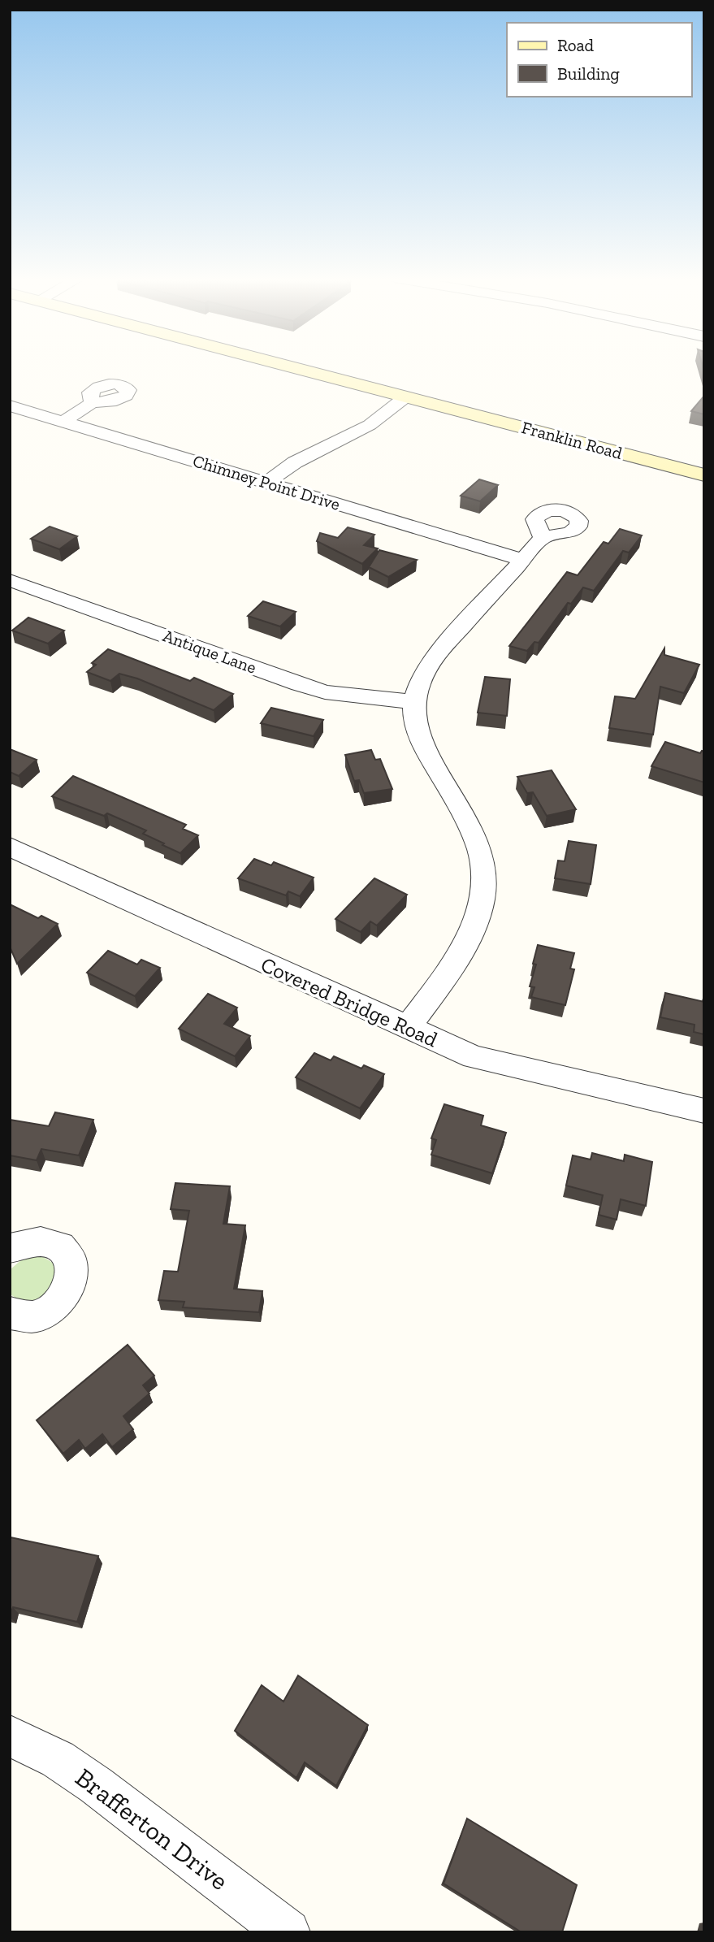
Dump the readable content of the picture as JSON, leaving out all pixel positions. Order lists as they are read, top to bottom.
{
  "streets": {
    "street": [
      "Franklin Road",
      "Chimney Point Drive",
      "Antique Lane",
      "Covered Bridge Road",
      "Brafferton Drive"
    ]
  },
  "legend": ["Road", "Building"]
}
